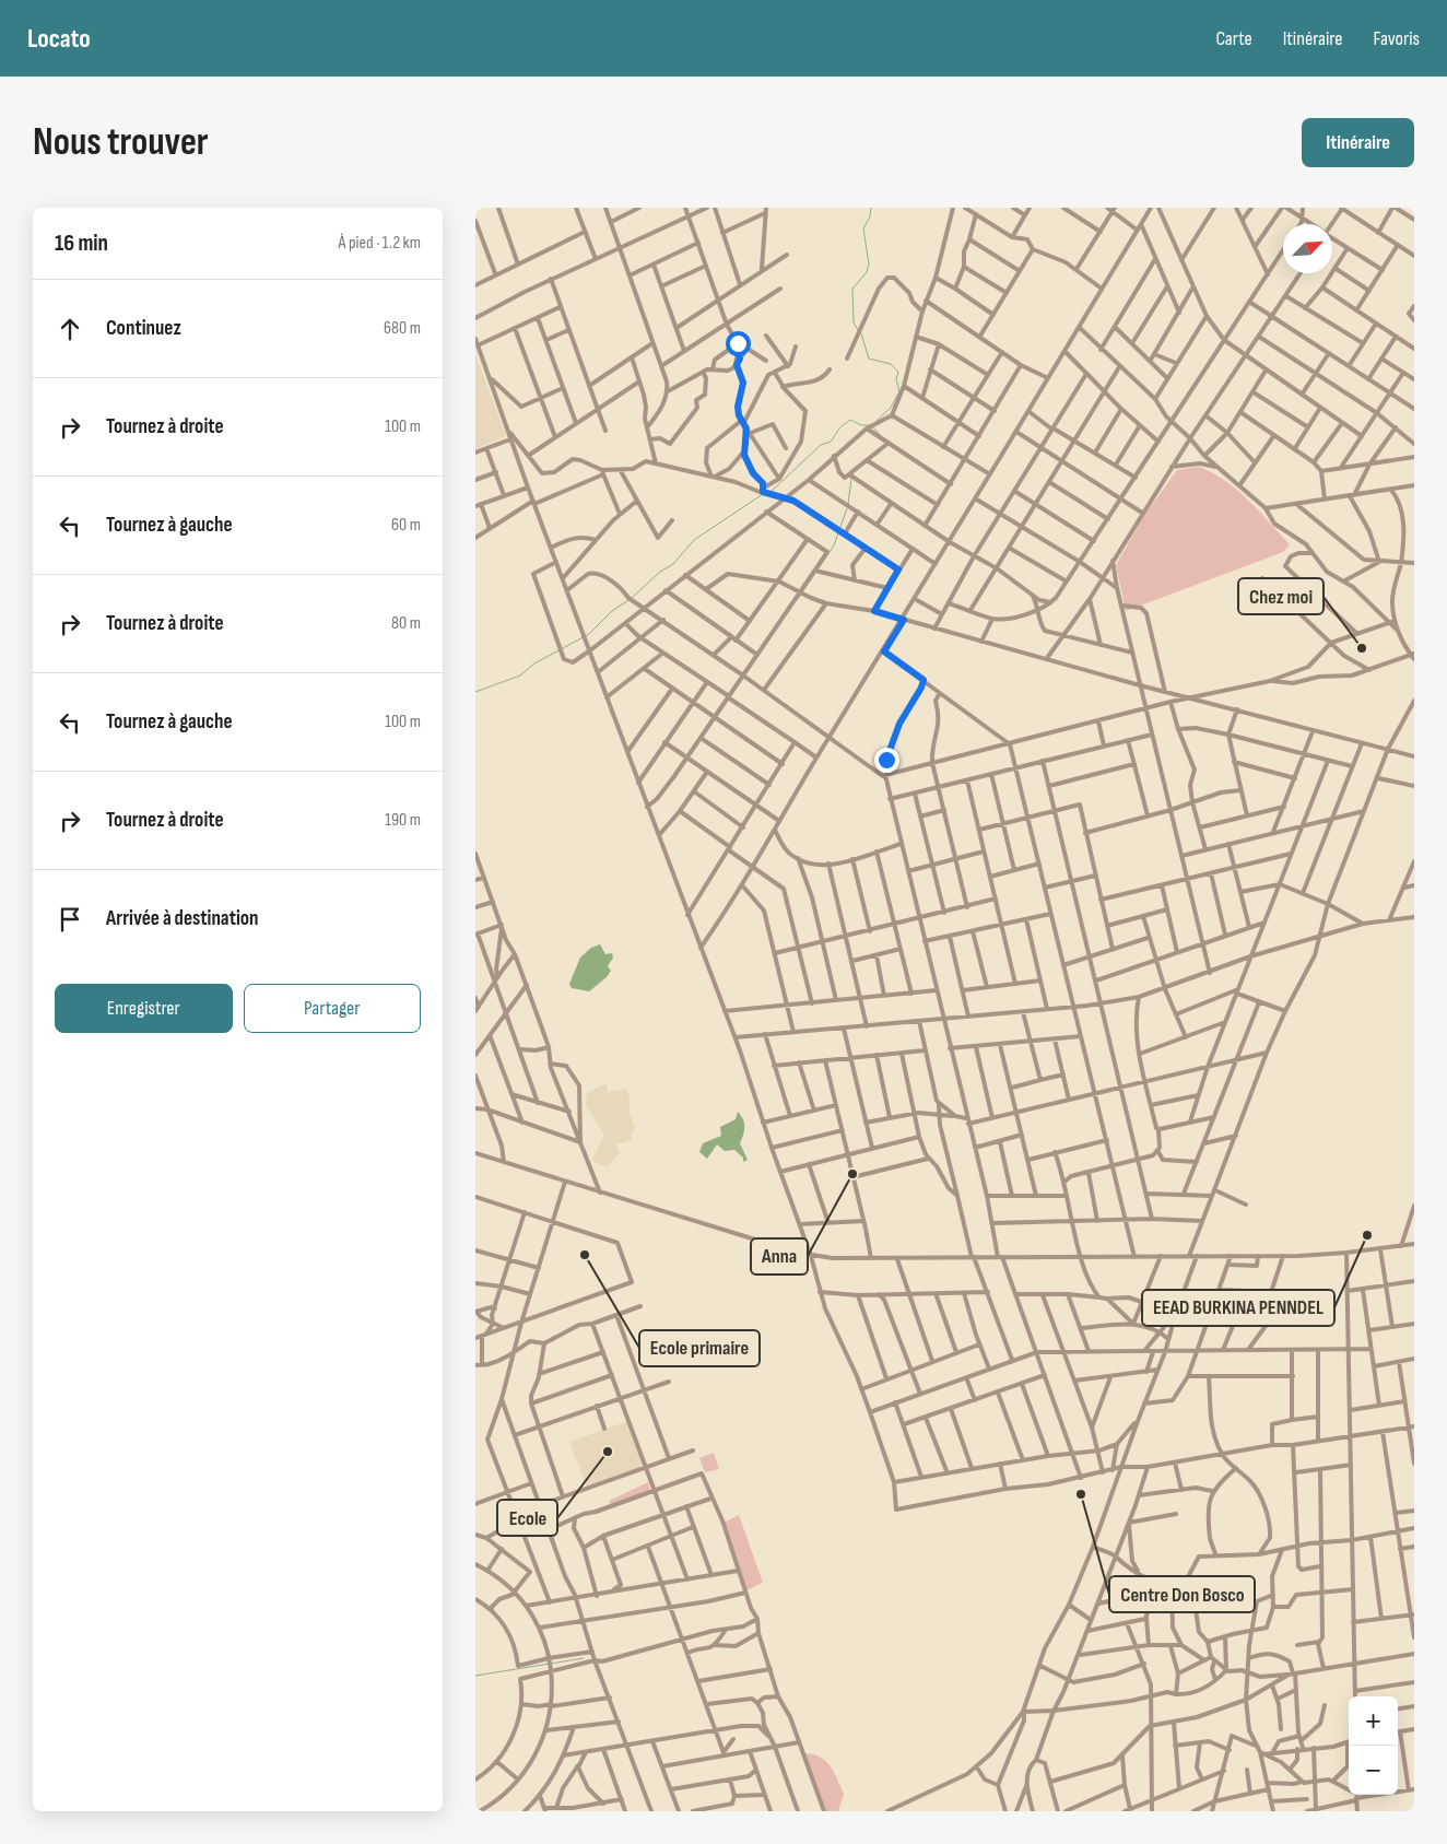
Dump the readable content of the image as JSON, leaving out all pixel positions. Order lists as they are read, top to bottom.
{
  "places": [
    "Chez moi",
    "Anna",
    "EEAD BURKINA PENNDEL",
    "Ecole primaire",
    "Ecole",
    "Centre Don Bosco"
  ],
  "north": "top right",
  "page": {
    "header": "Locato",
    "nav": ["Carte", "Itinéraire", "Favoris"],
    "buttons": [
      "Itinéraire",
      ["Enregistrer", "Partager"]
    ],
    "title": "Nous trouver",
    "heading": ["16 min", "À pied · 1.2 km"],
    "list": [
      ["Continuez", "680 m"],
      ["Tournez à droite", "100 m"],
      ["Tournez à gauche", "60 m"],
      ["Tournez à droite", "80 m"],
      ["Tournez à gauche", "100 m"],
      ["Tournez à droite", "190 m"],
      "Arrivée à destination"
    ],
    "map_buttons": ["+", "−"]
  }
}
